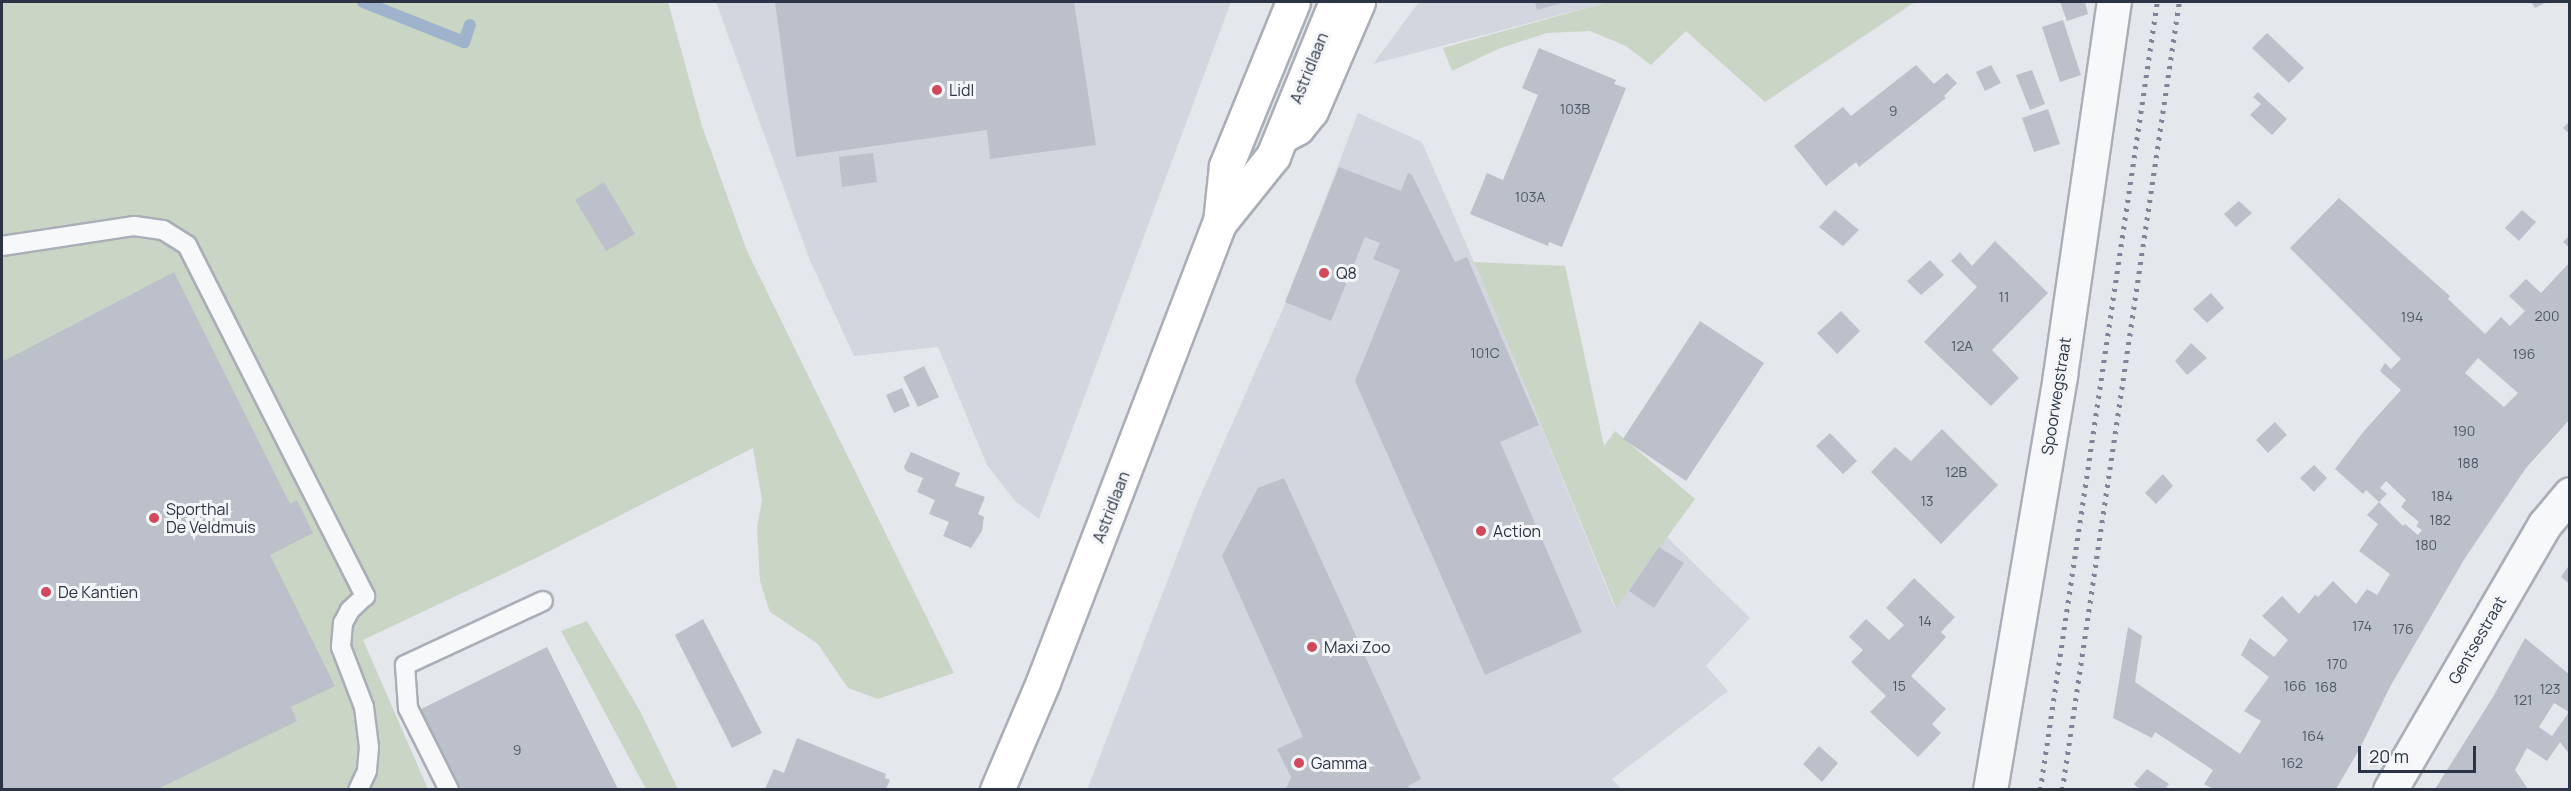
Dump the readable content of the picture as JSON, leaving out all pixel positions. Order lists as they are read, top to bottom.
{
  "streets": {
    "main road": ["Astridlaan"],
    "street": ["Spoorwegstraat", "Gentsestraat"]
  },
  "places": [
    "Lidl",
    "Q8",
    "Sporthal De Veldmuis",
    "Action",
    "De Kantien",
    "Maxi Zoo",
    "Gamma"
  ],
  "house_numbers": [
    "103B",
    "9",
    "103A",
    "11",
    "200",
    "194",
    "12A",
    "101C",
    "196",
    "190",
    "188",
    "12B",
    "184",
    "13",
    "182",
    "180",
    "14",
    "174",
    "176",
    "170",
    "15",
    "166",
    "168",
    "123",
    "121",
    "164",
    "9",
    "162"
  ],
  "scale_bar": "20 m"
}
